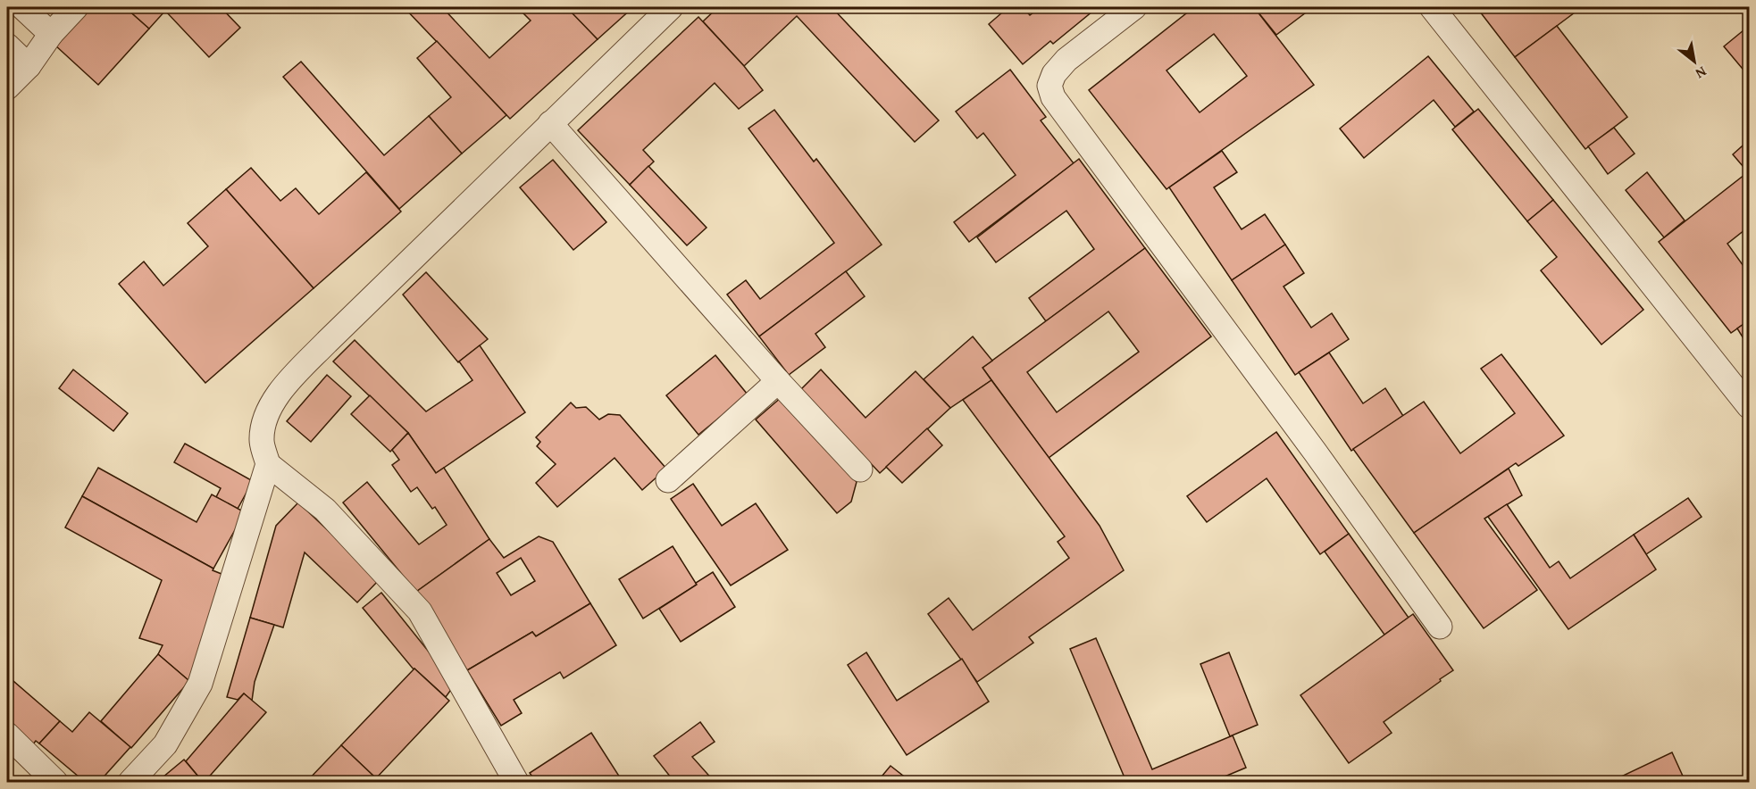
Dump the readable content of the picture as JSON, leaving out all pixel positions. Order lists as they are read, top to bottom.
{
  "north": "bottom right"
}
